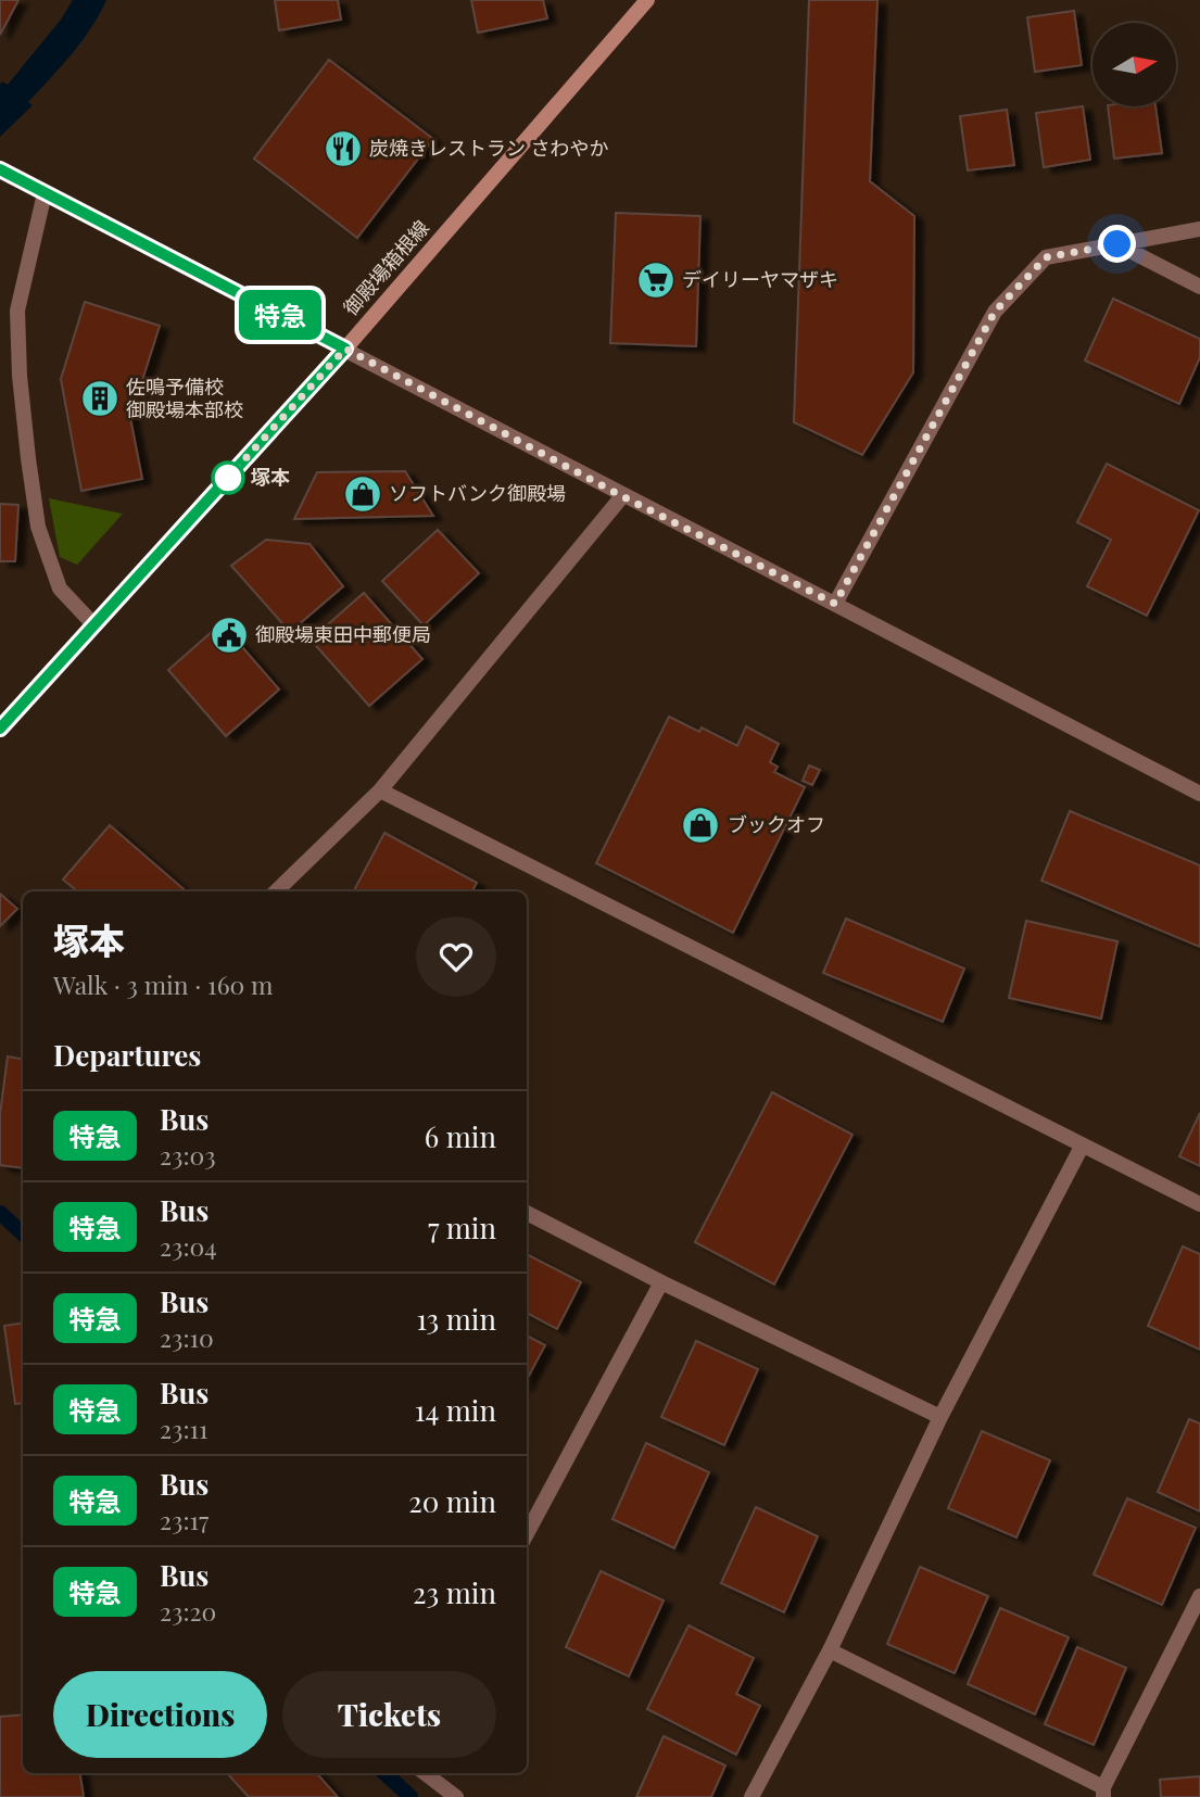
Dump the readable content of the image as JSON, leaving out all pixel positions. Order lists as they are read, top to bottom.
{
  "streets": {
    "main road": ["御殿場箱根線"]
  },
  "places": {
    "restaurant": ["炭焼きレストラン さわやか"],
    "supermarket": ["デイリーヤマザキ"],
    "building": ["佐鳴予備校 御殿場本部校"],
    "other": ["塚本"],
    "shop": ["ソフトバンク御殿場", "ブックオフ"],
    "public building": ["御殿場東田中郵便局"]
  },
  "lines": ["bus line 特急"],
  "north": "right",
  "page": {
    "on_map": "特急",
    "heading": [
      ["塚本", "Walk · 3 min · 160 m"],
      "Departures"
    ],
    "list": [
      {
        "mark": "特急",
        "name": "Bus",
        "note": "23:03",
        "value": "6 min"
      },
      {
        "mark": "特急",
        "name": "Bus",
        "note": "23:04",
        "value": "7 min"
      },
      {
        "mark": "特急",
        "name": "Bus",
        "note": "23:10",
        "value": "13 min"
      },
      {
        "mark": "特急",
        "name": "Bus",
        "note": "23:11",
        "value": "14 min"
      },
      {
        "mark": "特急",
        "name": "Bus",
        "note": "23:17",
        "value": "20 min"
      },
      {
        "mark": "特急",
        "name": "Bus",
        "note": "23:20",
        "value": "23 min"
      }
    ],
    "buttons": ["Directions", "Tickets"]
  }
}
